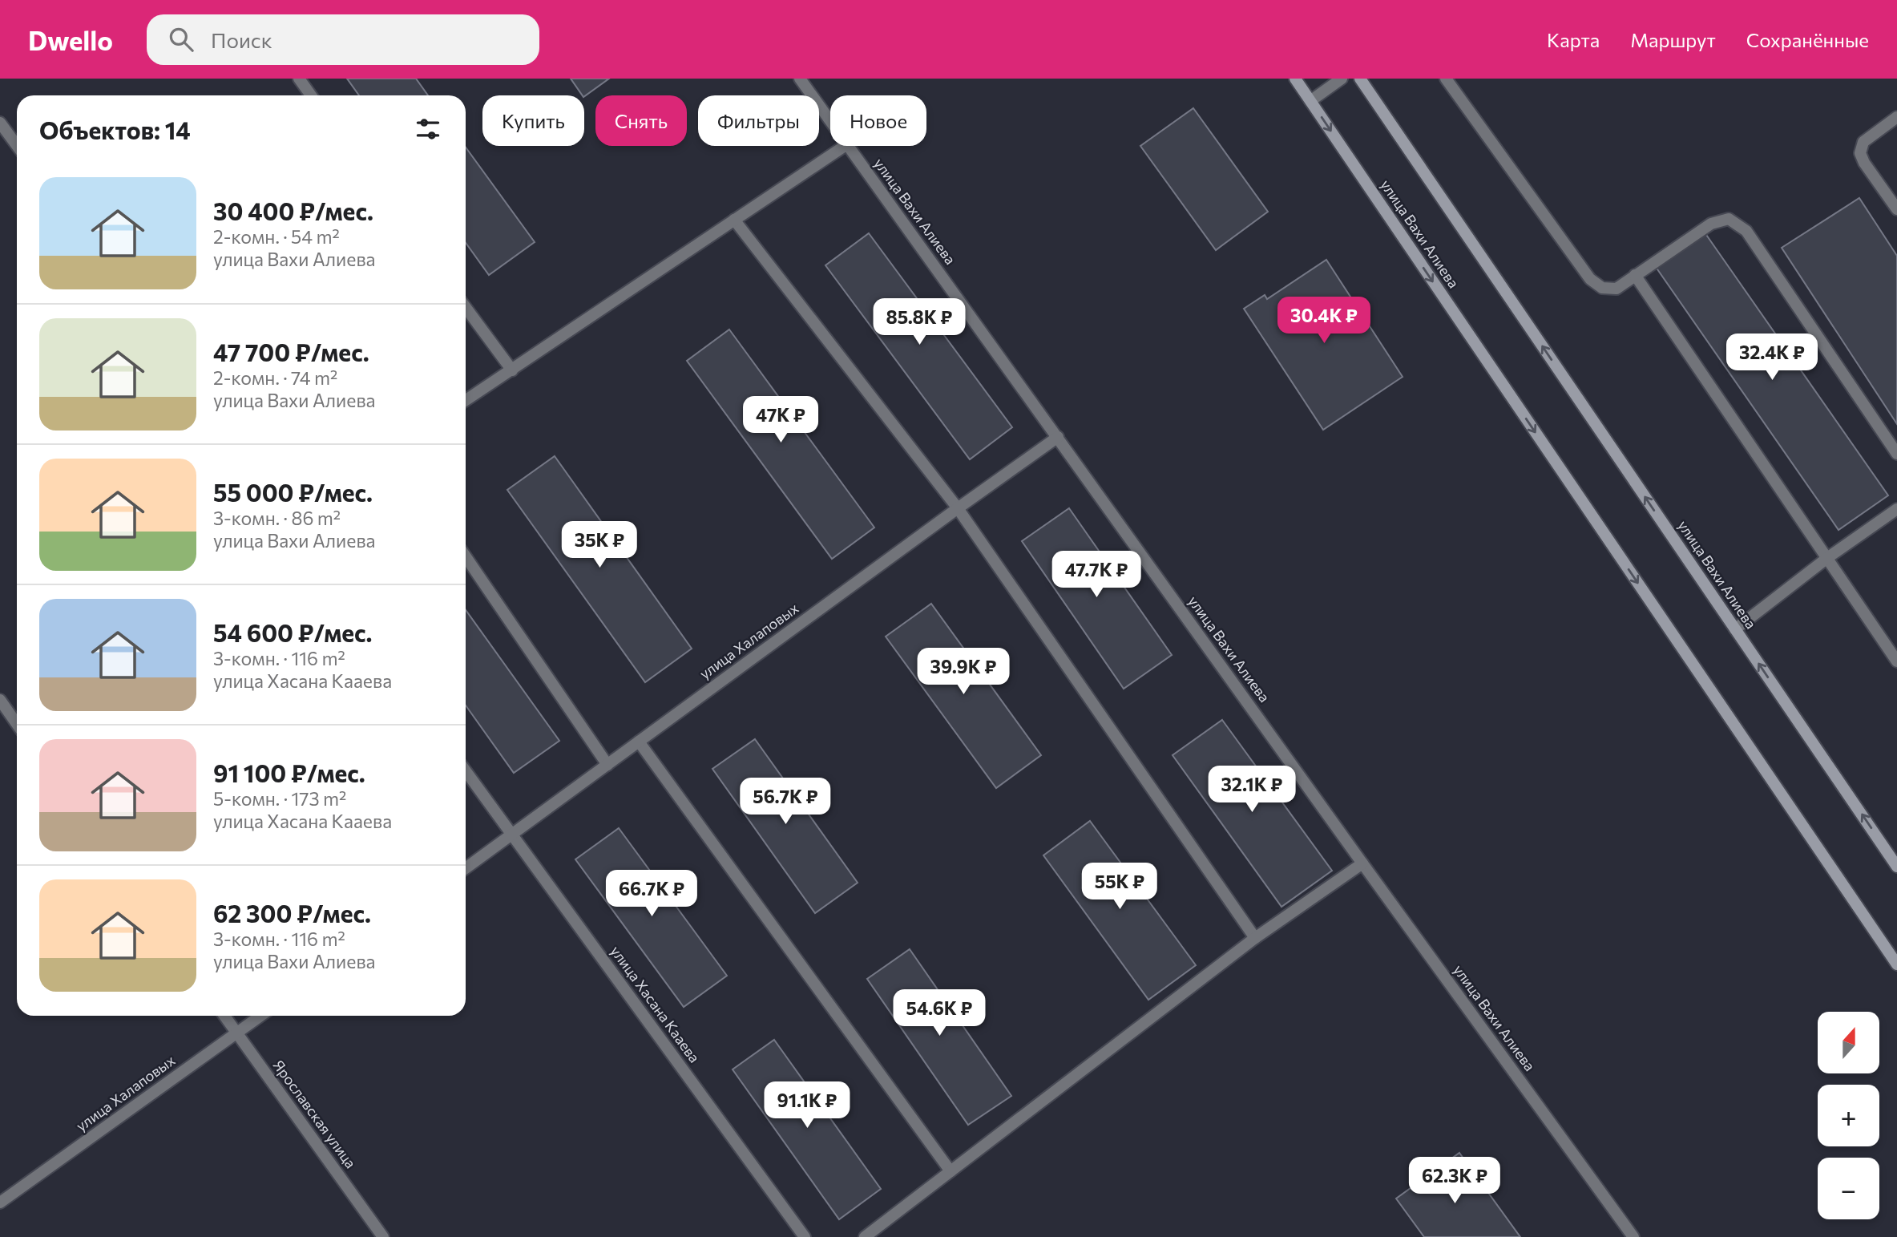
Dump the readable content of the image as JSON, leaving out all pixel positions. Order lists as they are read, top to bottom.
{
  "streets": {
    "main road": ["улица Вахи Алиева"],
    "street": ["улица Халаповых", "улица Хасана Кааева", "Ярославская улица"]
  },
  "crossings": [
    ["улица Вахи Алиева", "улица Халаповых"],
    ["улица Халаповых", "улица Хасана Кааева"],
    ["улица Халаповых", "Ярославская улица"]
  ],
  "north": "top",
  "page": {
    "header": "Dwello",
    "search": "Поиск",
    "nav": ["Карта", "Маршрут", "Сохранённые"],
    "chip": [
      "Купить",
      "Снять",
      "Фильтры",
      "Новое"
    ],
    "heading": "Объектов: 14",
    "list": [
      {
        "name": "30 400 ₽/мес.",
        "note": "2-комн. · 54 m² · улица Вахи Алиева"
      },
      {
        "name": "47 700 ₽/мес.",
        "note": "2-комн. · 74 m² · улица Вахи Алиева"
      },
      {
        "name": "55 000 ₽/мес.",
        "note": "3-комн. · 86 m² · улица Вахи Алиева"
      },
      {
        "name": "54 600 ₽/мес.",
        "note": "3-комн. · 116 m² · улица Хасана Кааева"
      },
      {
        "name": "91 100 ₽/мес.",
        "note": "5-комн. · 173 m² · улица Хасана Кааева"
      },
      {
        "name": "62 300 ₽/мес.",
        "note": "3-комн. · 116 m² · улица Вахи Алиева"
      }
    ],
    "price": [
      "30.4K ₽",
      "85.8K ₽",
      "32.4K ₽",
      "47K ₽",
      "35K ₽",
      "47.7K ₽",
      "39.9K ₽",
      "32.1K ₽",
      "56.7K ₽",
      "55K ₽",
      "66.7K ₽",
      "54.6K ₽",
      "91.1K ₽",
      "62.3K ₽"
    ],
    "map_buttons": ["+", "−"]
  }
}
